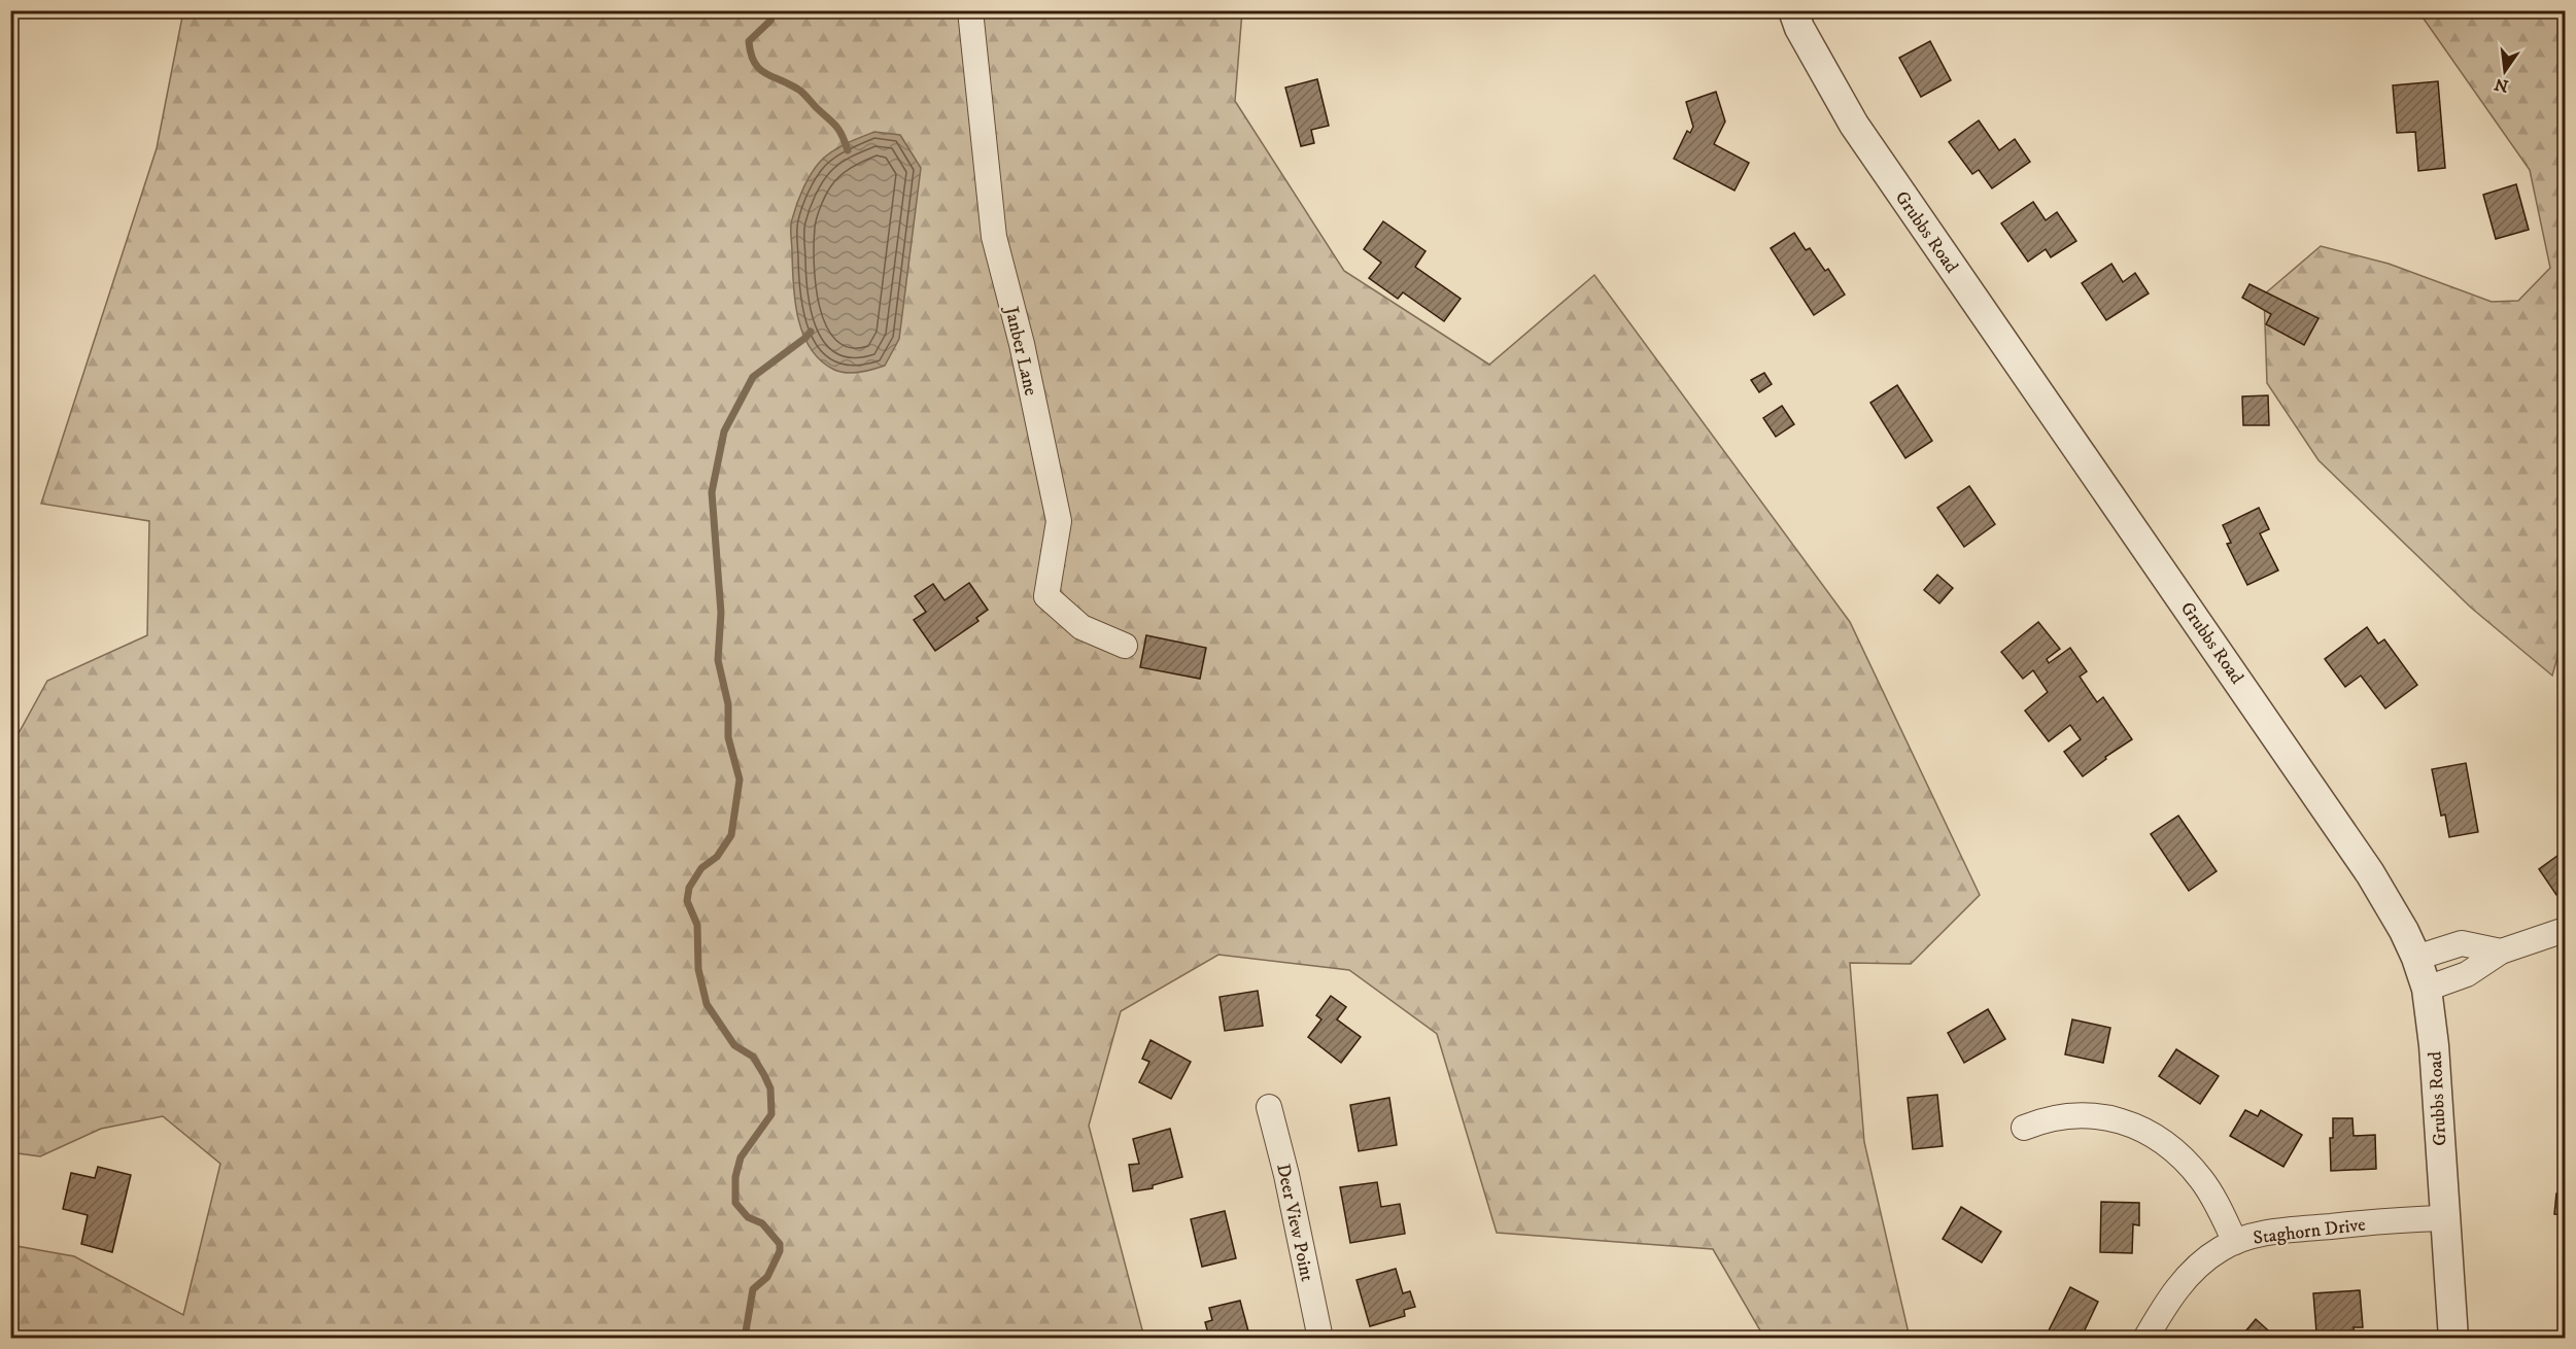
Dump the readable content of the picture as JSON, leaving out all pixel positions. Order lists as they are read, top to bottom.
{
  "streets": {
    "street": [
      "Grubbs Road",
      "Janber Lane",
      "Deer View Point",
      "Staghorn Drive"
    ]
  },
  "crossings": [
    ["Grubbs Road", "Staghorn Drive"]
  ],
  "north": "bottom"
}
